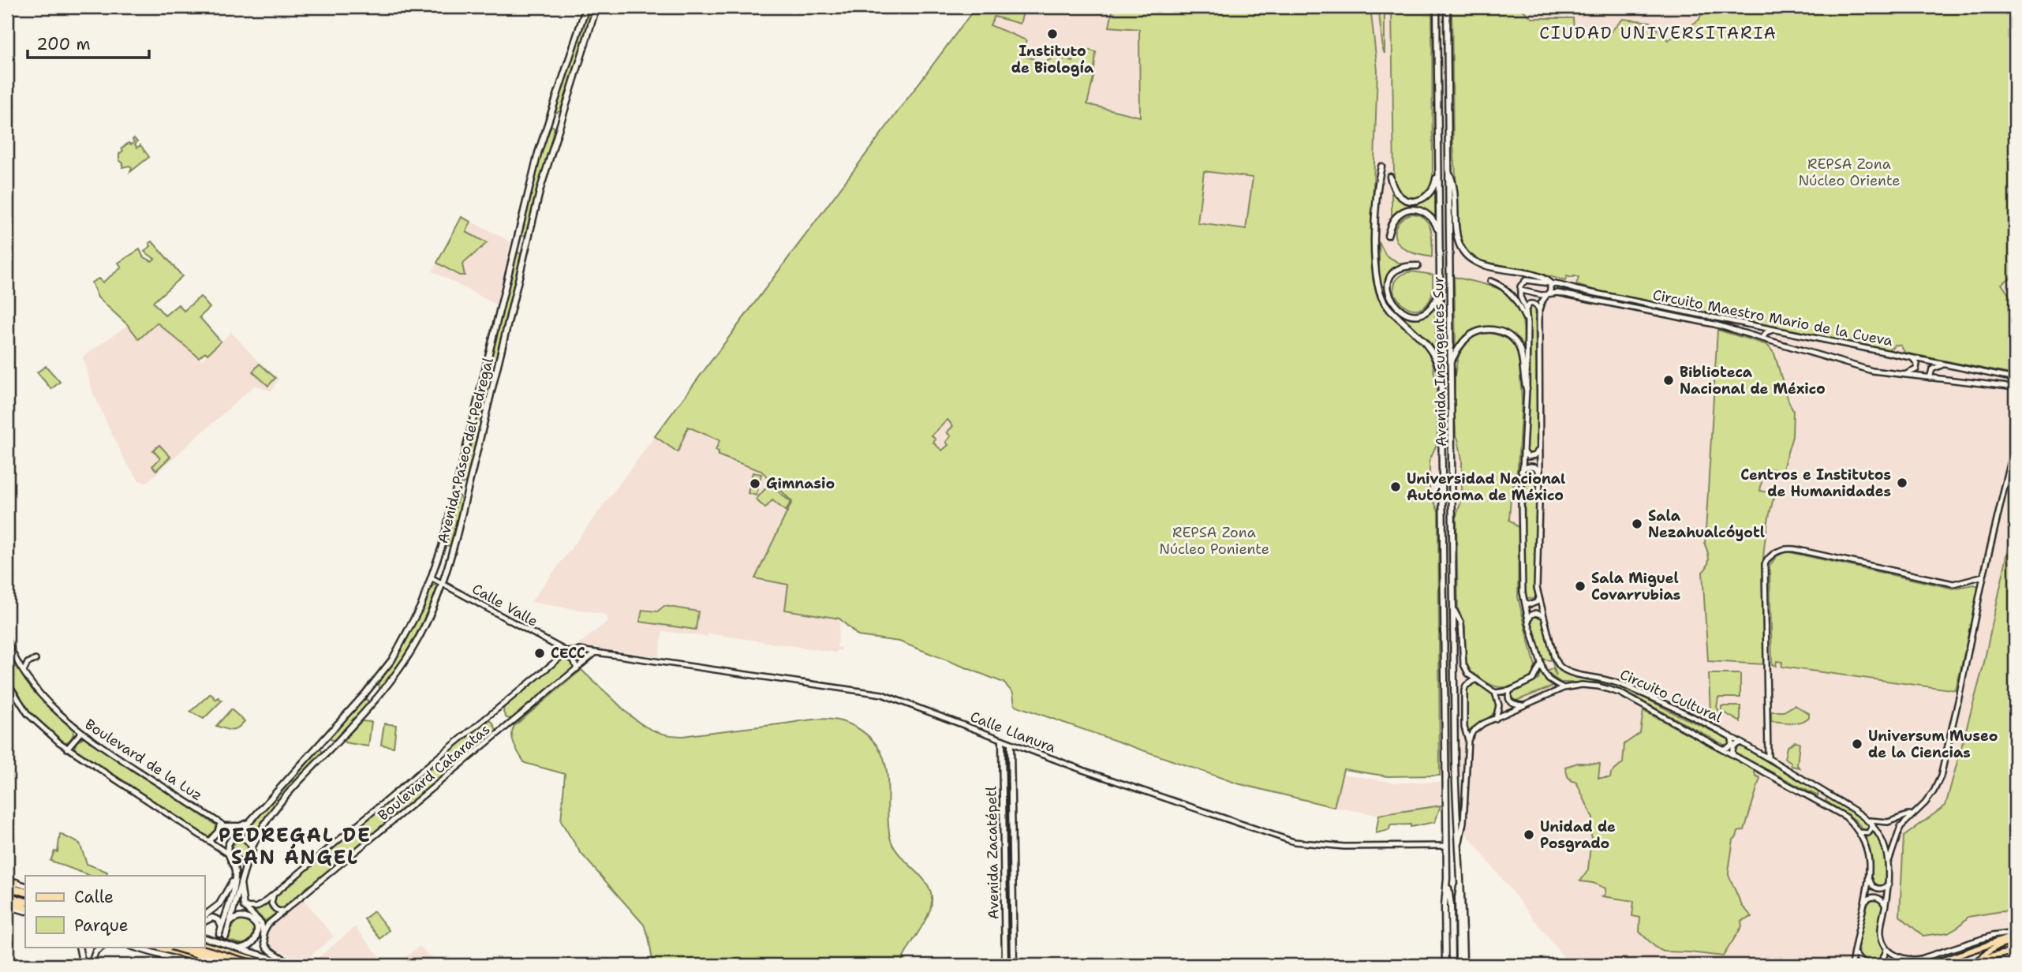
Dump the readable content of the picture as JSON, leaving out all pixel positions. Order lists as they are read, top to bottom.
{
  "streets": {
    "main road": ["Avenida Insurgentes Sur", "Avenida Paseo del Pedregal", "Avenida Zacatépetl"],
    "street": [
      "Circuito Maestro Mario de la Cueva",
      "Calle Valle",
      "Circuito Cultural",
      "Calle Llanura",
      "Boulevard de la Luz",
      "Boulevard Cataratas"
    ]
  },
  "crossings": [
    ["Circuito Maestro Mario de la Cueva", "Circuito Cultural"],
    ["Avenida Insurgentes Sur", "Calle Llanura"],
    ["Avenida Paseo del Pedregal", "Calle Valle"],
    ["Avenida Paseo del Pedregal", "Boulevard de la Luz"],
    ["Calle Valle", "Calle Llanura"],
    ["Calle Valle", "Boulevard Cataratas"],
    ["Calle Llanura", "Boulevard Cataratas"],
    ["Calle Llanura", "Avenida Zacatépetl"]
  ],
  "districts": ["CIUDAD UNIVERSITARIA", "PEDREGAL DE SAN ÁNGEL"],
  "parks": ["REPSA Zona Núcleo Oriente", "REPSA Zona Núcleo Poniente"],
  "places": [
    "Instituto de Biología",
    "Biblioteca Nacional de México",
    "Centros e Institutos de Humanidades",
    "Gimnasio",
    "Universidad Nacional Autónoma de México",
    "Sala Nezahualcóyotl",
    "Sala Miguel Covarrubias",
    "CECC",
    "Universum Museo de la Ciencias",
    "Unidad de Posgrado"
  ],
  "legend": ["Calle", "Parque"],
  "scale_bar": "200 m"
}
